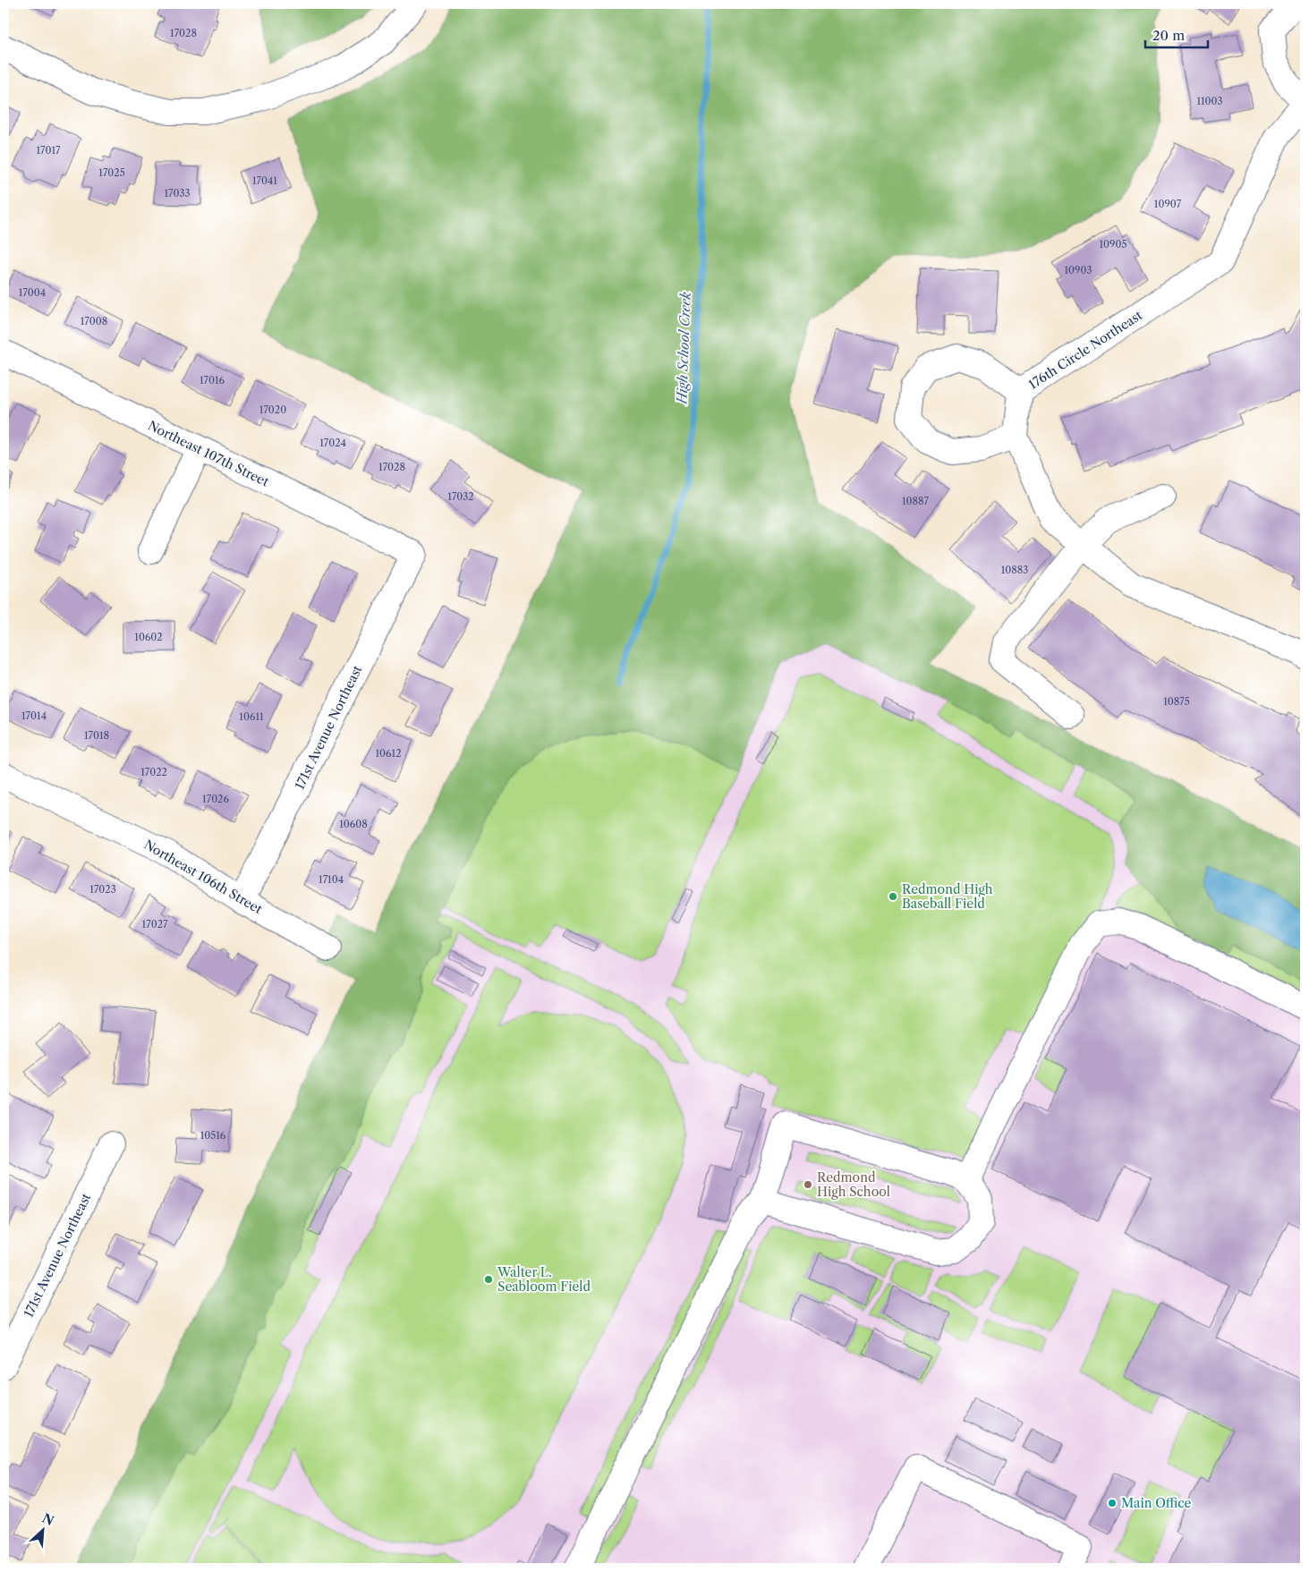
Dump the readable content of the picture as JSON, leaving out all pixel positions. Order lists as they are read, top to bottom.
{
  "streets": {
    "street": [
      "176th Circle Northeast",
      "Northeast 107th Street",
      "171st Avenue Northeast",
      "Northeast 106th Street"
    ]
  },
  "crossings": [
    ["Northeast 107th Street", "171st Avenue Northeast"],
    ["171st Avenue Northeast", "Northeast 106th Street"]
  ],
  "water": ["High School Creek"],
  "places": [
    "Redmond High Baseball Field",
    "Redmond High School",
    "Walter L. Seabloom Field",
    "Main Office"
  ],
  "house_numbers": [
    "17028",
    "11003",
    "17017",
    "17025",
    "17041",
    "17033",
    "10907",
    "10905",
    "10903",
    "17004",
    "17008",
    "17016",
    "17020",
    "17024",
    "17028",
    "17032",
    "10887",
    "10883",
    "10602",
    "10875",
    "17014",
    "10611",
    "17018",
    "10612",
    "17022",
    "17026",
    "10608",
    "17104",
    "17023",
    "17027",
    "10516"
  ],
  "scale_bar": "20 m",
  "north": "top right"
}
